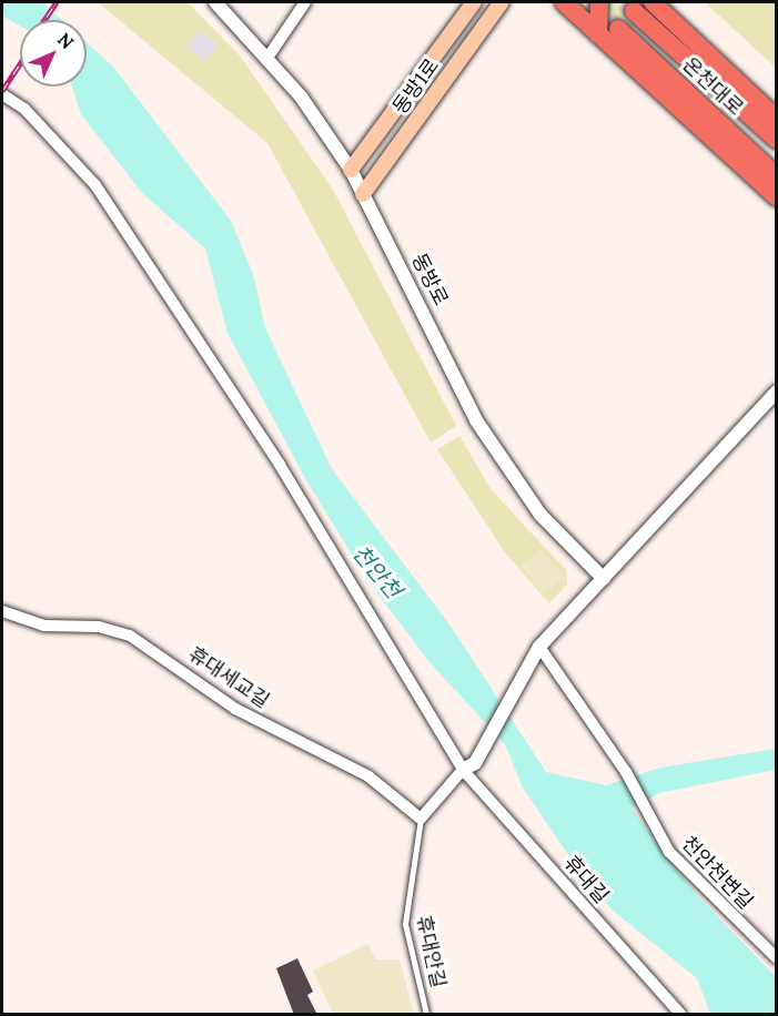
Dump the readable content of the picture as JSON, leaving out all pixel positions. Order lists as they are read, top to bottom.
{
  "streets": {
    "highway": ["온천대로"],
    "main road": ["동방1로"],
    "street": [
      "동방로",
      "휴대세교길",
      "천안천변길",
      "휴대길"
    ],
    "lane": ["휴대안길"]
  },
  "crossings": [
    ["동방1로", "동방로"],
    ["휴대세교길", "휴대안길"]
  ],
  "water": ["천안천"],
  "north": "top right"
}
